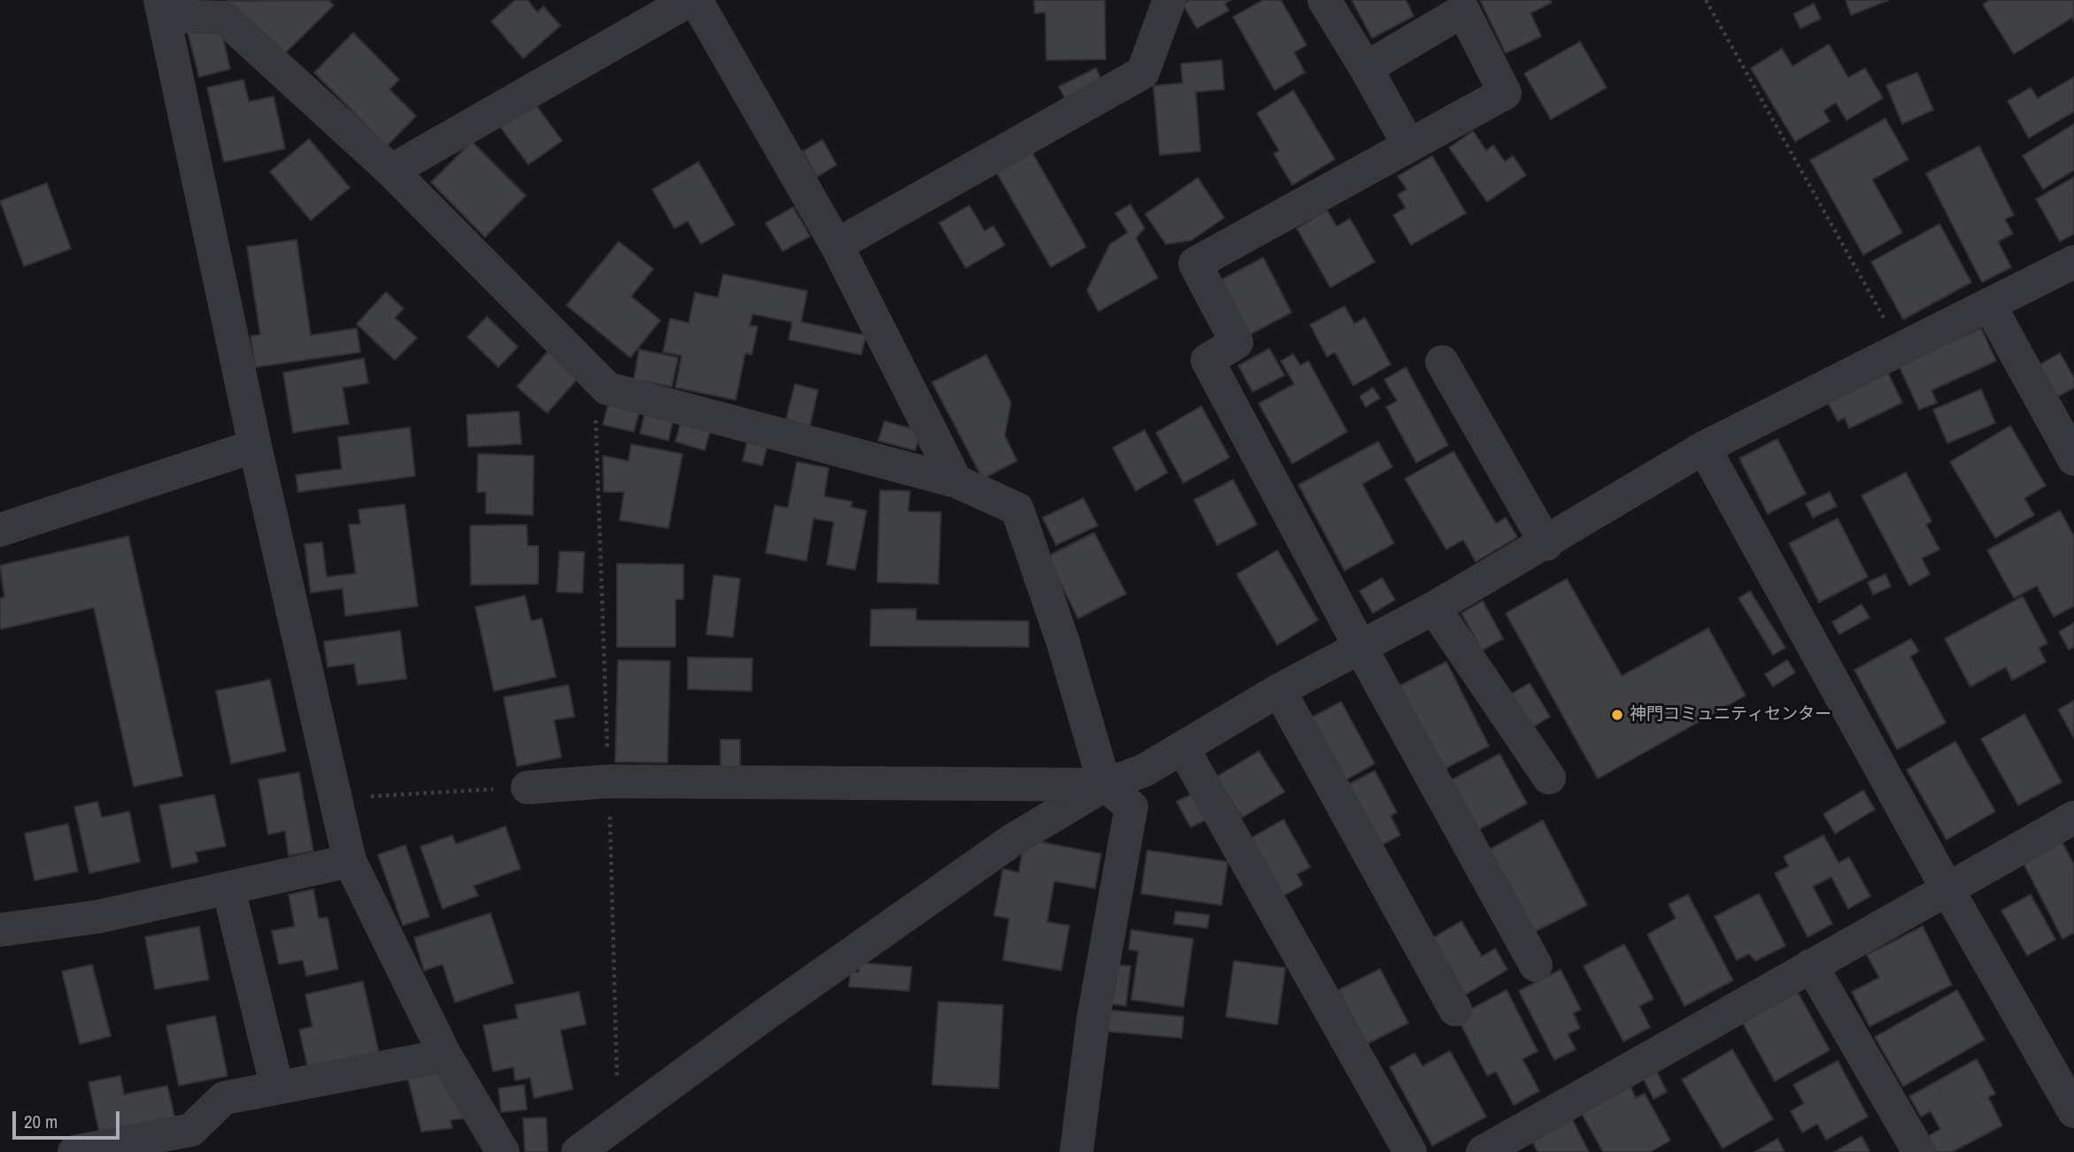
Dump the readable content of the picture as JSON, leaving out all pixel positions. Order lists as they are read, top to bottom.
{
  "places": ["神門コミュニティセンター"],
  "scale_bar": "20 m"
}
